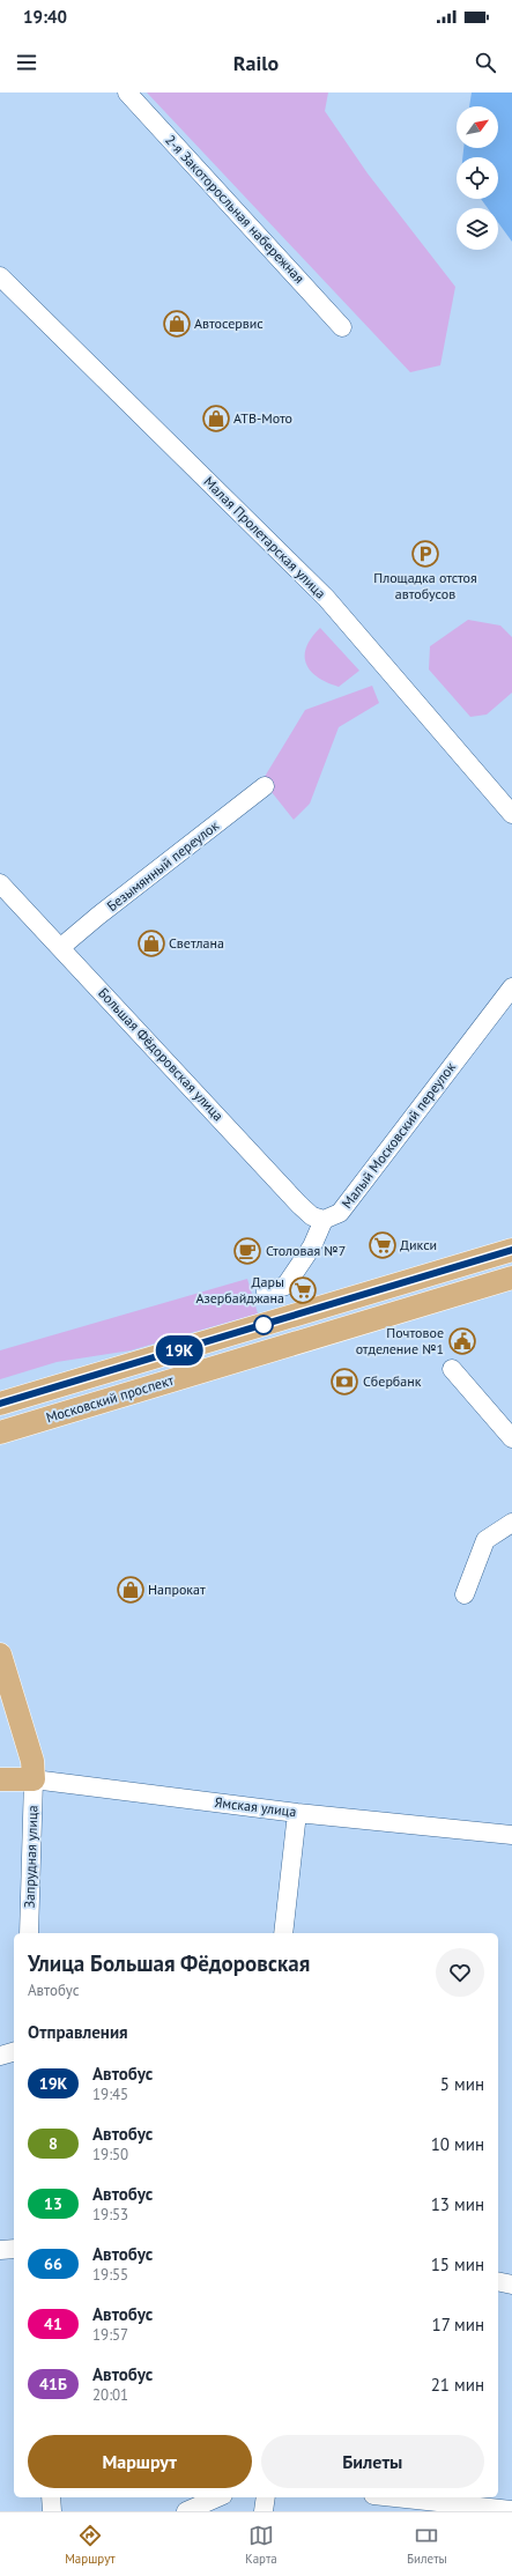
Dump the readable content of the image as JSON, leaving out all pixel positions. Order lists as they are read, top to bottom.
{
  "streets": {
    "main road": ["Московский проспект", "Ямская улица"],
    "street": [
      "2-я Закоторосльная набережная",
      "Малая Пролетарская улица",
      "Безымянный переулок",
      "Большая Фёдоровская улица",
      "Малый Московский переулок",
      "Запрудная улица"
    ]
  },
  "crossings": [
    ["Безымянный переулок", "Большая Фёдоровская улица"],
    ["Большая Фёдоровская улица", "Малый Московский переулок"],
    ["Ямская улица", "Запрудная улица"]
  ],
  "places": {
    "shop": [
      "Автосервис",
      "АТВ-Мото",
      "Светлана",
      "Напрокат"
    ],
    "parking": ["Площадка отстоя автобусов"],
    "supermarket": ["Дикси", "Дары Азербайджана"],
    "cafe": ["Столовая №7"],
    "public building": ["Почтовое отделение №1"],
    "bank": ["Сбербанк"]
  },
  "lines": ["bus line 19К"],
  "north": "top right",
  "page": {
    "status": "19:40",
    "header": "Railo",
    "on_map": "19К",
    "heading": [
      ["Улица Большая Фёдоровская", "Автобус"],
      "Отправления"
    ],
    "list": [
      {
        "mark": "19К",
        "name": "Автобус",
        "note": "19:45",
        "value": "5 мин"
      },
      {
        "mark": "8",
        "name": "Автобус",
        "note": "19:50",
        "value": "10 мин"
      },
      {
        "mark": "13",
        "name": "Автобус",
        "note": "19:53",
        "value": "13 мин"
      },
      {
        "mark": "66",
        "name": "Автобус",
        "note": "19:55",
        "value": "15 мин"
      },
      {
        "mark": "41",
        "name": "Автобус",
        "note": "19:57",
        "value": "17 мин"
      },
      {
        "mark": "41Б",
        "name": "Автобус",
        "note": "20:01",
        "value": "21 мин"
      }
    ],
    "buttons": ["Маршрут", "Билеты"],
    "tabs": ["Маршрут", "Карта", "Билеты"]
  }
}
